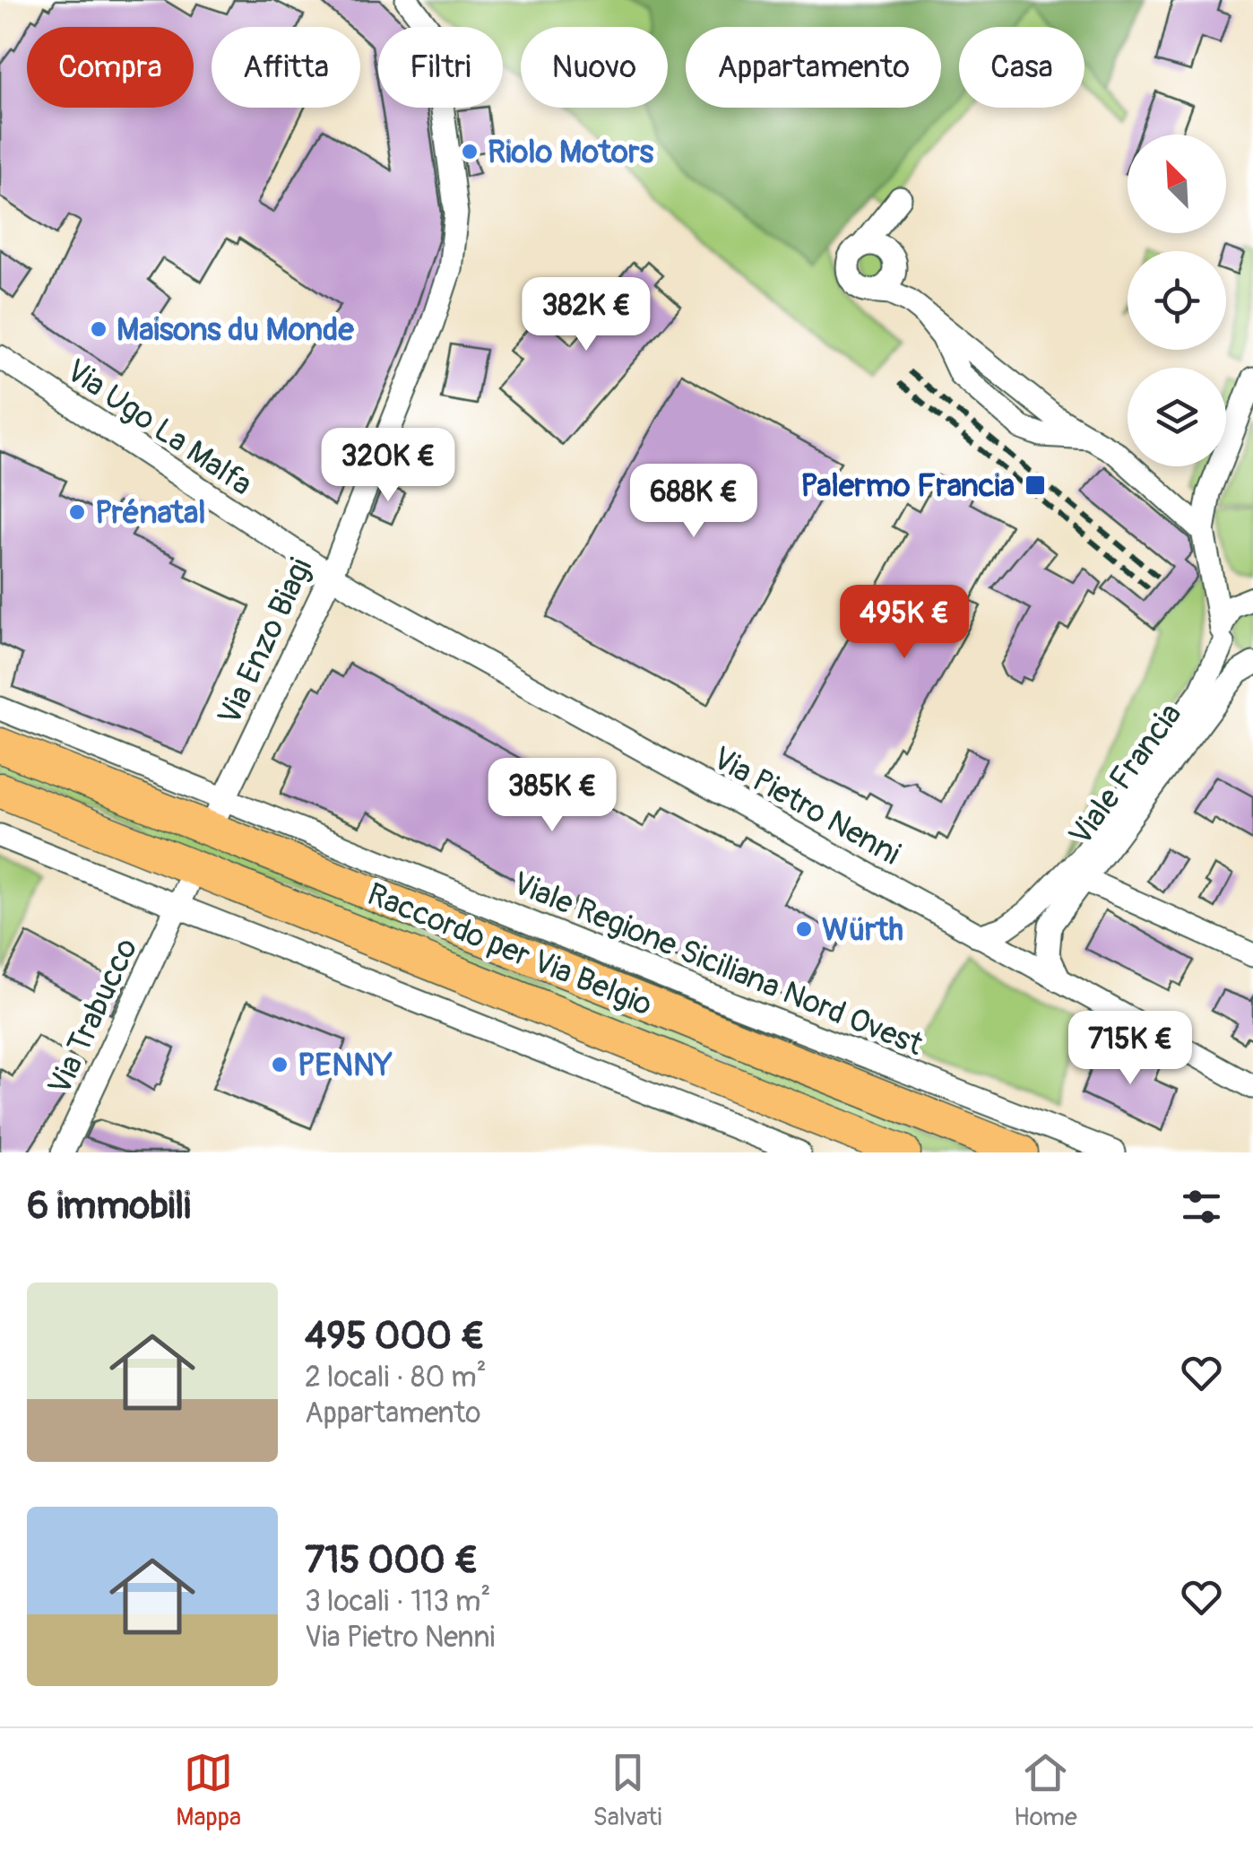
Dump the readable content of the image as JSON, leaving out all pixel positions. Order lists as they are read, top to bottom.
{
  "streets": {
    "highway": ["Raccordo per Via Belgio"],
    "street": [
      "Via Ugo La Malfa",
      "Via Enzo Biagi",
      "Viale Francia",
      "Via Pietro Nenni",
      "Viale Regione Siciliana Nord Ovest",
      "Via Trabucco"
    ]
  },
  "crossings": [
    ["Via Ugo La Malfa", "Via Enzo Biagi"],
    ["Via Ugo La Malfa", "Via Pietro Nenni"],
    ["Via Enzo Biagi", "Via Pietro Nenni"],
    ["Via Enzo Biagi", "Viale Regione Siciliana Nord Ovest"],
    ["Viale Francia", "Via Pietro Nenni"]
  ],
  "places": {
    "other": [
      "Riolo Motors",
      "Maisons du Monde",
      "Prénatal",
      "Würth",
      "PENNY"
    ],
    "transit": ["Palermo Francia"]
  },
  "north": "top left",
  "page": {
    "chip": [
      "Compra",
      "Affitta",
      "Filtri",
      "Nuovo",
      "Appartamento",
      "Casa"
    ],
    "price": [
      "382K €",
      "320K €",
      "688K €",
      "495K €",
      "385K €",
      "715K €"
    ],
    "heading": "6 immobili",
    "list": [
      {
        "name": "495 000 €",
        "note": "2 locali · 80 m² · Appartamento"
      },
      {
        "name": "715 000 €",
        "note": "3 locali · 113 m² · Via Pietro Nenni"
      }
    ],
    "tabs": ["Mappa", "Salvati", "Home"]
  }
}
